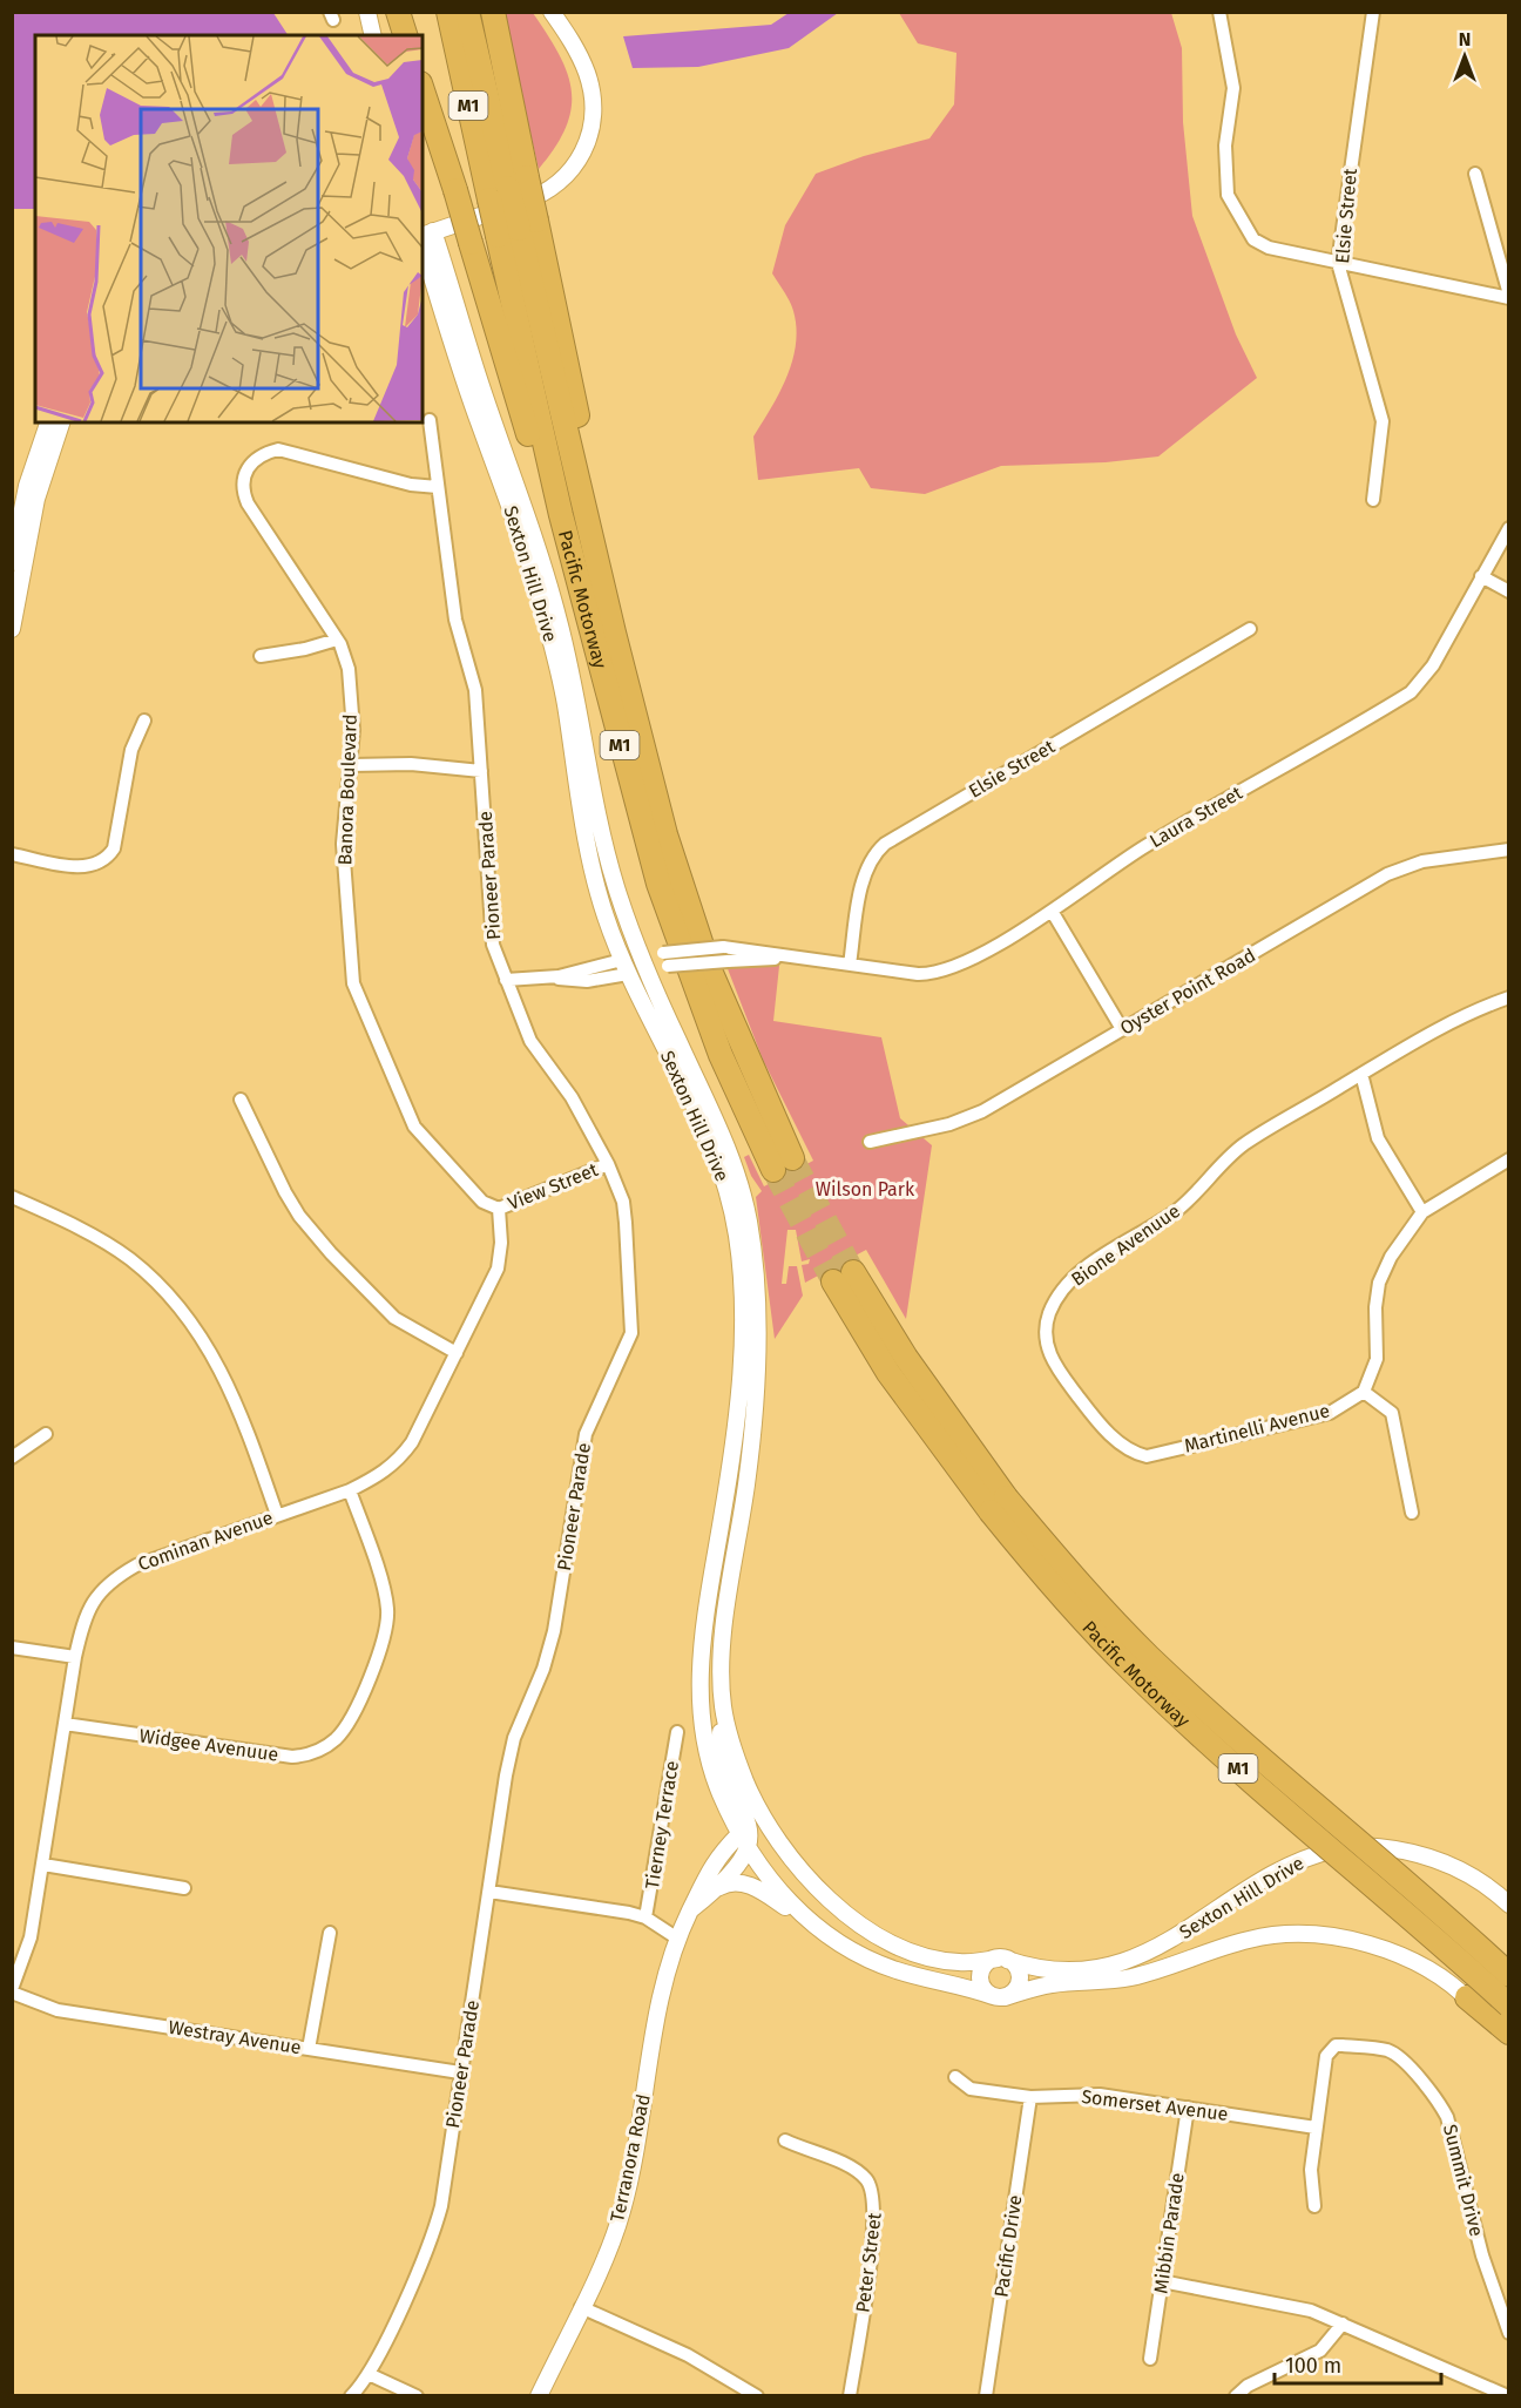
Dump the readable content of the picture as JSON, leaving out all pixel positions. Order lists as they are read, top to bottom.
{
  "streets": {
    "highway": ["M1", "Pacific Motorway"],
    "street": [
      "Elsie Street",
      "Sexton Hill Drive",
      "Banora Boulevard",
      "Laura Street",
      "Pioneer Parade",
      "Oyster Point Road",
      "View Street",
      "Bione Avenuue",
      "Martinelli Avenue",
      "Cominan Avenue",
      "Widgee Avenuue",
      "Tierney Terrace",
      "Westray Avenue",
      "Somerset Avenue",
      "Terranora Road",
      "Summit Drive",
      "Mibbin Parade",
      "Pacific Drive",
      "Peter Street"
    ]
  },
  "crossings": [
    ["Elsie Street", "Laura Street"],
    ["Sexton Hill Drive", "Terranora Road"],
    ["Banora Boulevard", "Pioneer Parade"],
    ["Banora Boulevard", "View Street"],
    ["Banora Boulevard", "Cominan Avenue"],
    ["Pioneer Parade", "View Street"],
    ["Pioneer Parade", "Westray Avenue"],
    ["View Street", "Cominan Avenue"],
    ["Bione Avenuue", "Martinelli Avenue"],
    ["Cominan Avenue", "Widgee Avenuue"],
    ["Cominan Avenue", "Westray Avenue"],
    ["Somerset Avenue", "Summit Drive"],
    ["Somerset Avenue", "Mibbin Parade"],
    ["Somerset Avenue", "Pacific Drive"]
  ],
  "parks": ["Wilson Park"],
  "scale_bar": "100 m",
  "north": "top"
}
